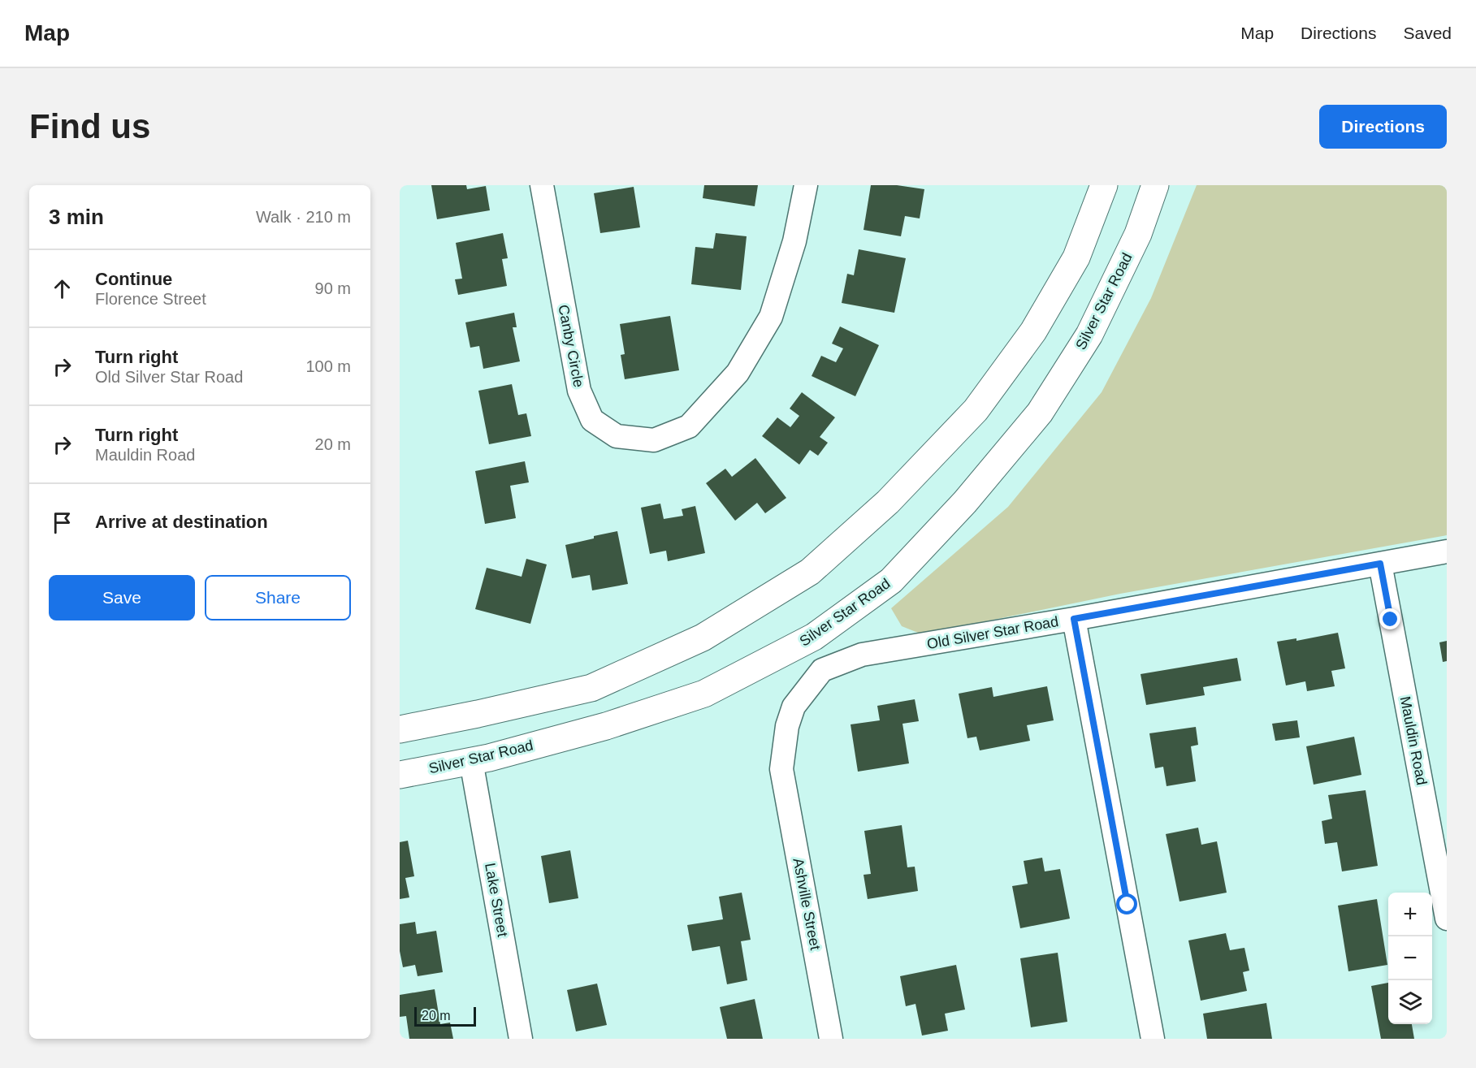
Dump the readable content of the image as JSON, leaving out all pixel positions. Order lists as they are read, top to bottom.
{
  "streets": {
    "main road": ["Silver Star Road"],
    "street": [
      "Canby Circle",
      "Old Silver Star Road",
      "Mauldin Road",
      "Lake Street",
      "Ashville Street"
    ]
  },
  "crossings": [
    ["Silver Star Road", "Lake Street"],
    ["Old Silver Star Road", "Mauldin Road"],
    ["Old Silver Star Road", "Ashville Street"]
  ],
  "scale_bar": "20 m",
  "page": {
    "header": "Map",
    "nav": ["Map", "Directions", "Saved"],
    "buttons": [
      "Directions",
      ["Save", "Share"]
    ],
    "title": "Find us",
    "heading": ["3 min", "Walk · 210 m"],
    "list": [
      ["Continue", "Florence Street", "90 m"],
      ["Turn right", "Old Silver Star Road", "100 m"],
      ["Turn right", "Mauldin Road", "20 m"],
      "Arrive at destination"
    ],
    "map_buttons": ["+", "−"],
    "scale": "20 m"
  }
}
